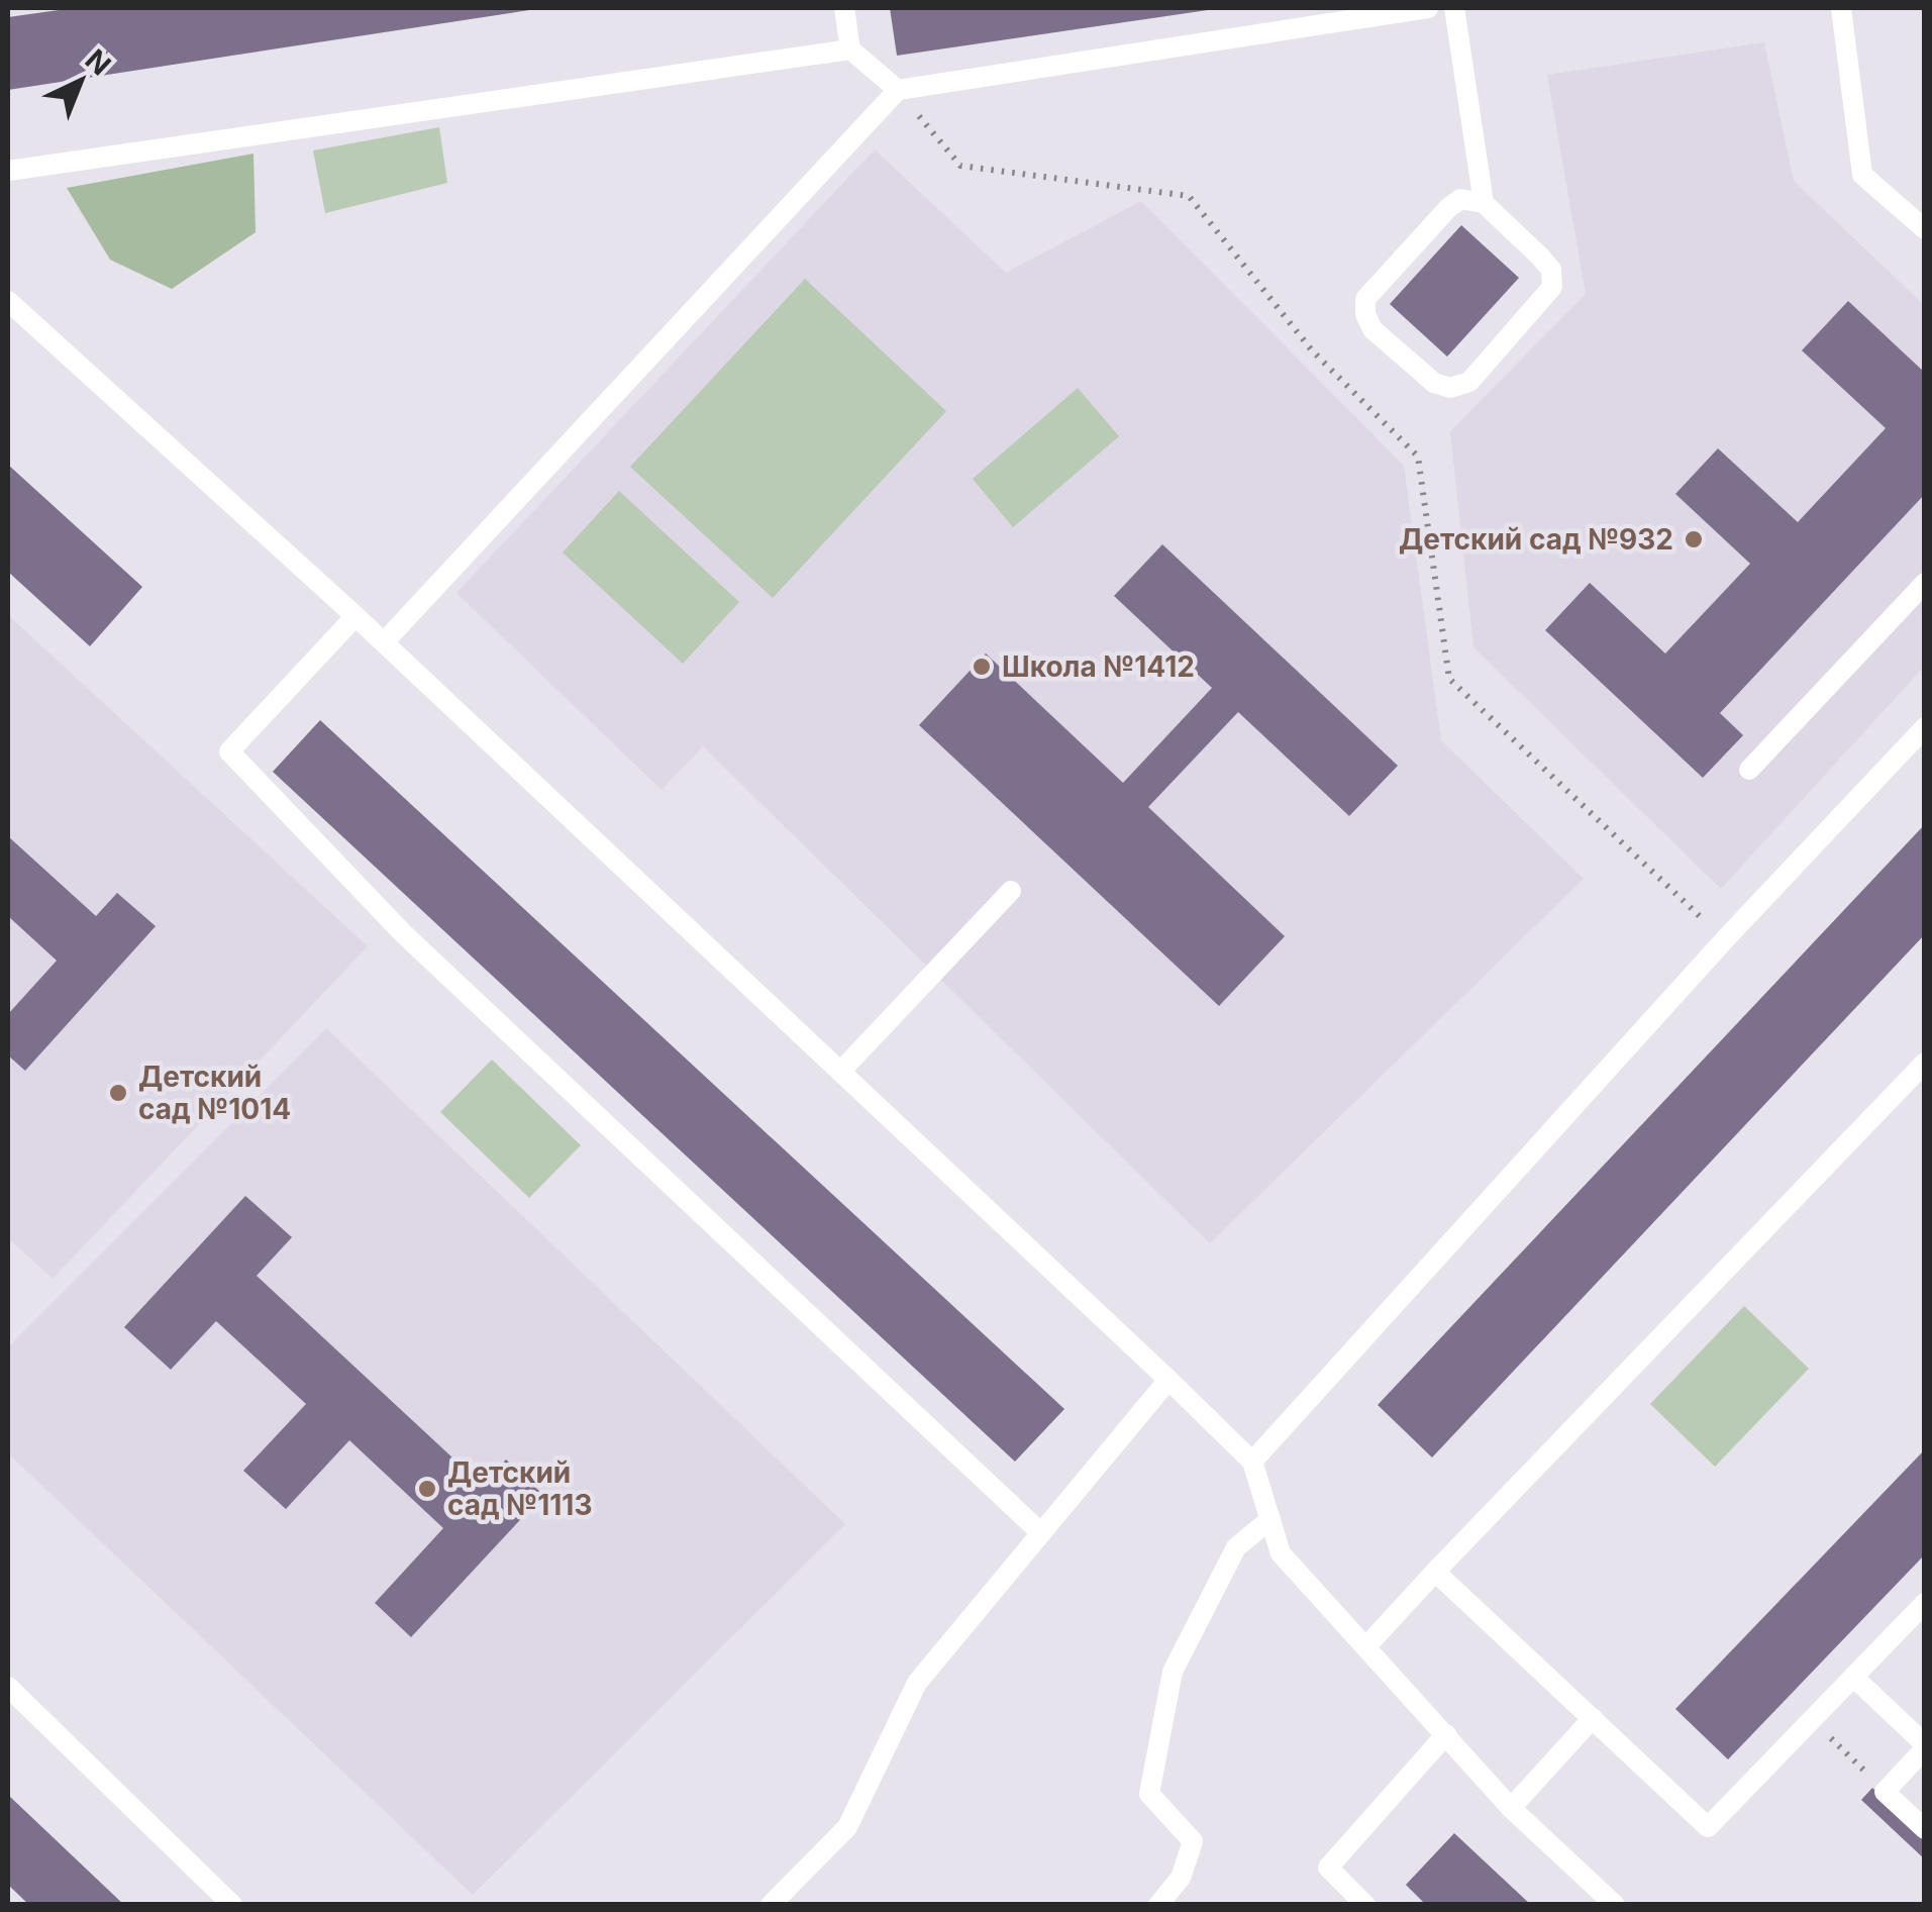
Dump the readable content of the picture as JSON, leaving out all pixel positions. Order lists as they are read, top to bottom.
{
  "places": [
    "Детский сад №932",
    "Школа №1412",
    "Детский сад №1014",
    "Детский сад №1113"
  ],
  "north": "top right"
}
